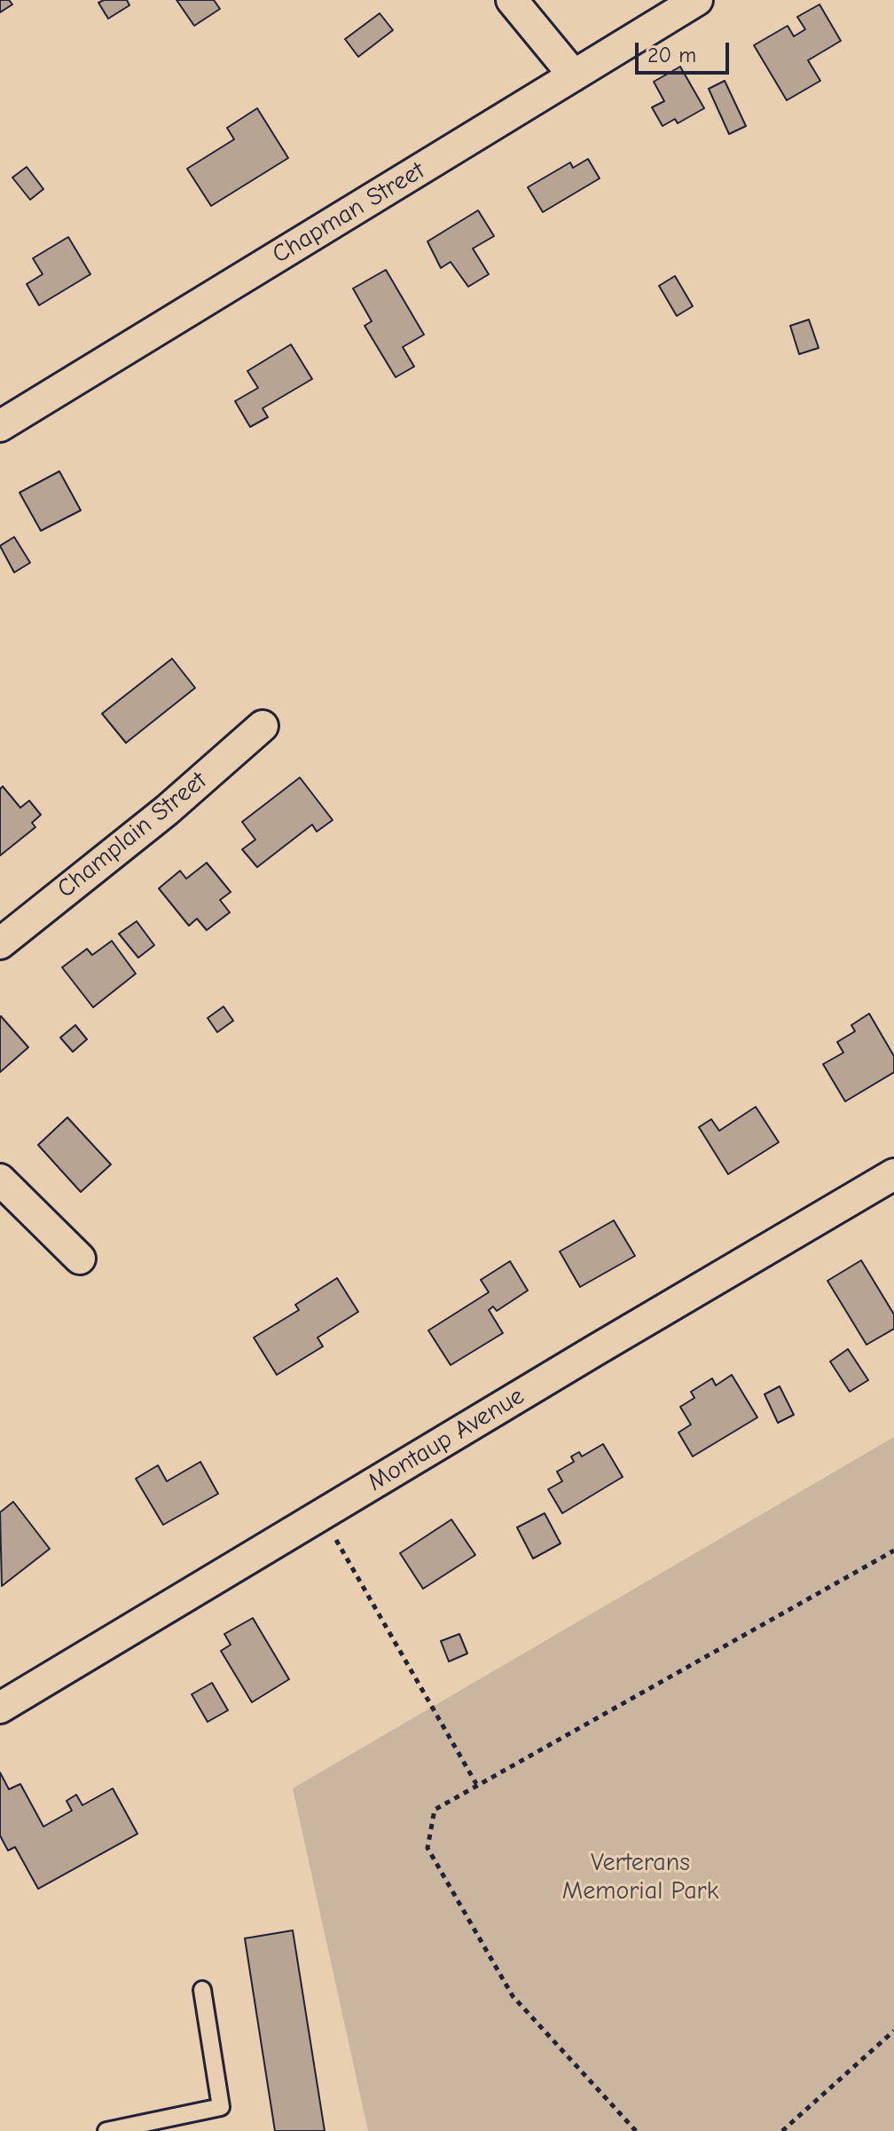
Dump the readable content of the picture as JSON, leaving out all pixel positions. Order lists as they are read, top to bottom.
{
  "streets": {
    "street": ["Chapman Street", "Champlain Street", "Montaup Avenue"]
  },
  "parks": ["Verterans Memorial Park"],
  "scale_bar": "20 m"
}
